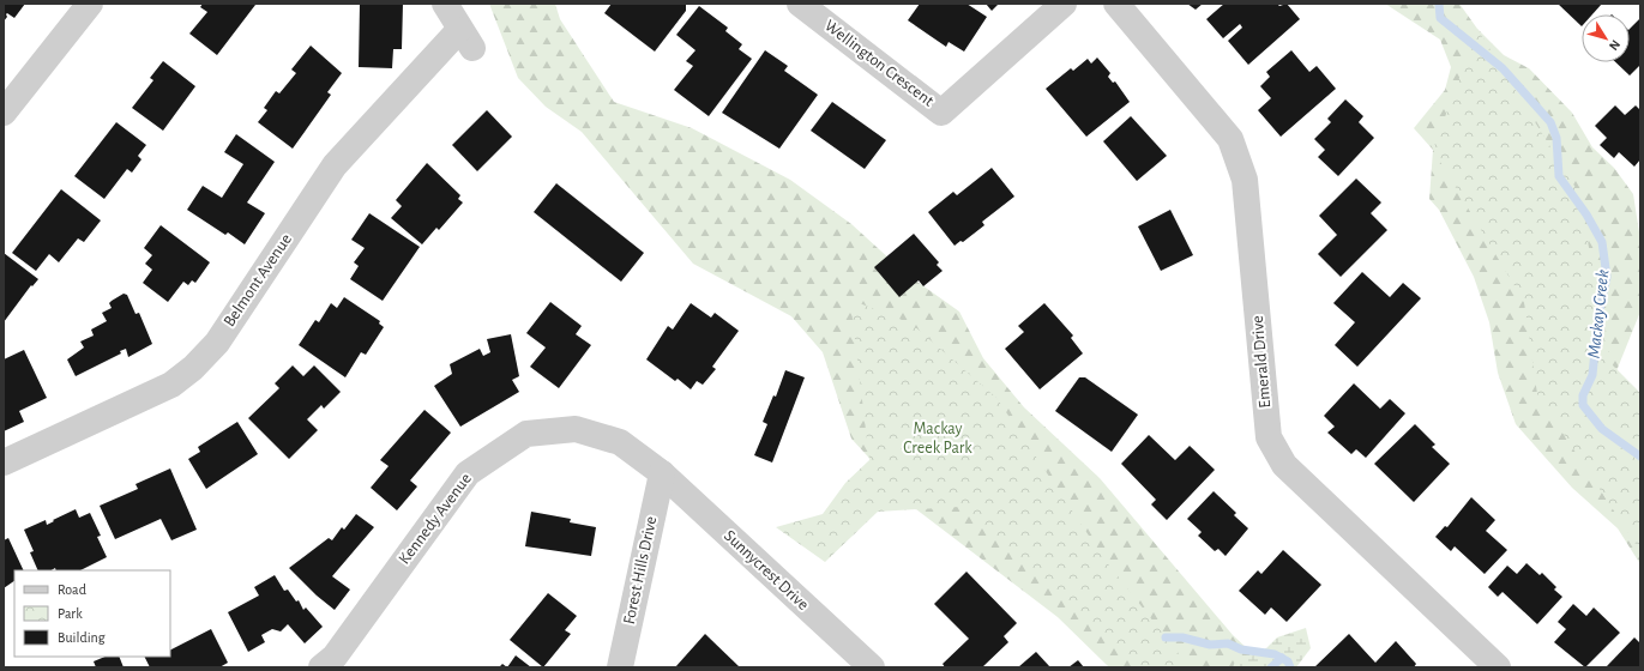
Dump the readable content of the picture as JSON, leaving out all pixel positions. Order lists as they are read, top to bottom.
{
  "streets": {
    "street": [
      "Wellington Crescent",
      "Belmont Avenue",
      "Emerald Drive",
      "Kennedy Avenue",
      "Forest Hills Drive",
      "Sunnycrest Drive"
    ]
  },
  "crossings": [
    ["Kennedy Avenue", "Forest Hills Drive"],
    ["Kennedy Avenue", "Sunnycrest Drive"],
    ["Forest Hills Drive", "Sunnycrest Drive"]
  ],
  "water": ["Mackay Creek"],
  "parks": ["Mackay Creek Park"],
  "legend": ["Road", "Park", "Building"],
  "north": "bottom right"
}
